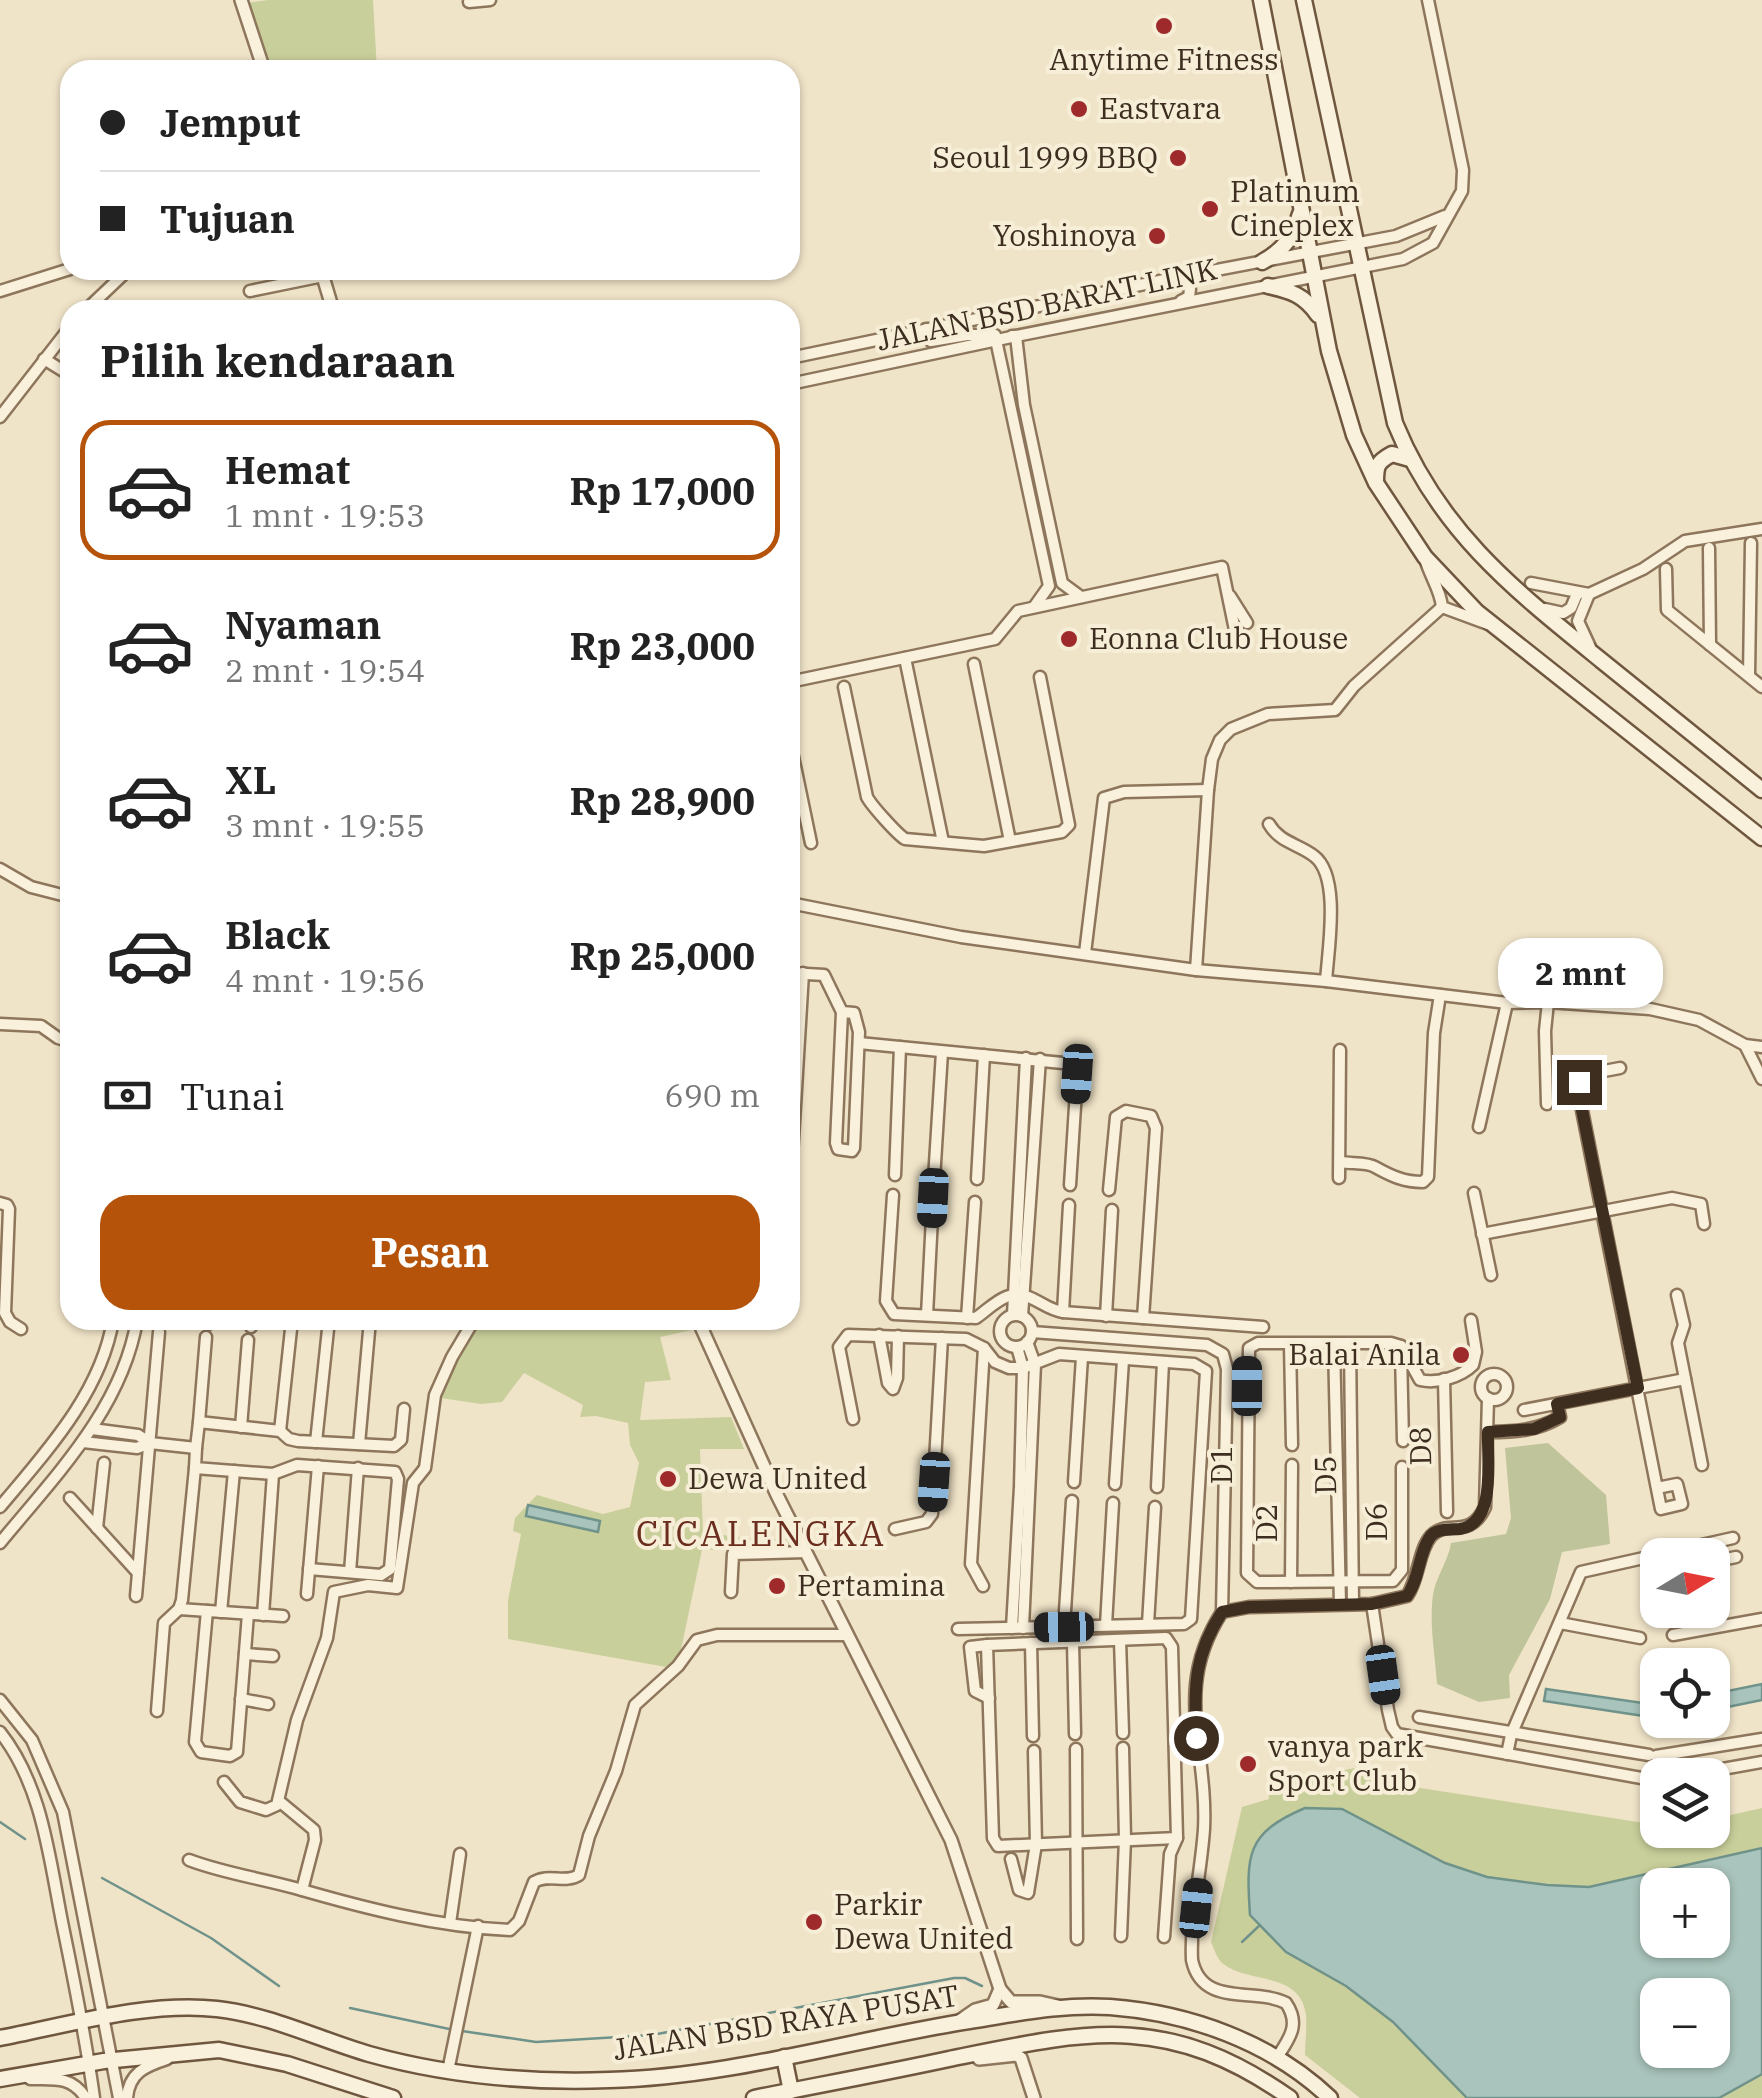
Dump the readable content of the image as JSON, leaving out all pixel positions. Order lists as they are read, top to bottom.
{
  "streets": {
    "main road": ["JALAN BSD RAYA PUSAT"],
    "street": [
      "JALAN BSD BARAT LINK",
      "D8",
      "D1",
      "D5",
      "D6",
      "D2"
    ]
  },
  "crossings": [
    ["D1", "D2"],
    ["D5", "D6"]
  ],
  "districts": ["CICALENGKA"],
  "places": [
    "Anytime Fitness",
    "Eastvara",
    "Seoul 1999 BBQ",
    "Platinum Cineplex",
    "Yoshinoya",
    "Eonna Club House",
    "Balai Anila",
    "Dewa United",
    "Pertamina",
    "vanya park Sport Club",
    "Parkir Dewa United"
  ],
  "north": "right",
  "page": {
    "banner": ["Jemput", "Tujuan"],
    "heading": "Pilih kendaraan",
    "list": [
      {
        "name": "Hemat",
        "note": "1 mnt · 19:53",
        "value": "Rp 17,000"
      },
      {
        "name": "Nyaman",
        "note": "2 mnt · 19:54",
        "value": "Rp 23,000"
      },
      {
        "name": "XL",
        "note": "3 mnt · 19:55",
        "value": "Rp 28,900"
      },
      {
        "name": "Black",
        "note": "4 mnt · 19:56",
        "value": "Rp 25,000"
      }
    ],
    "bubble": "2 mnt",
    "pay": ["Tunai", "690 m"],
    "buttons": "Pesan",
    "map_buttons": ["+", "−"]
  }
}
